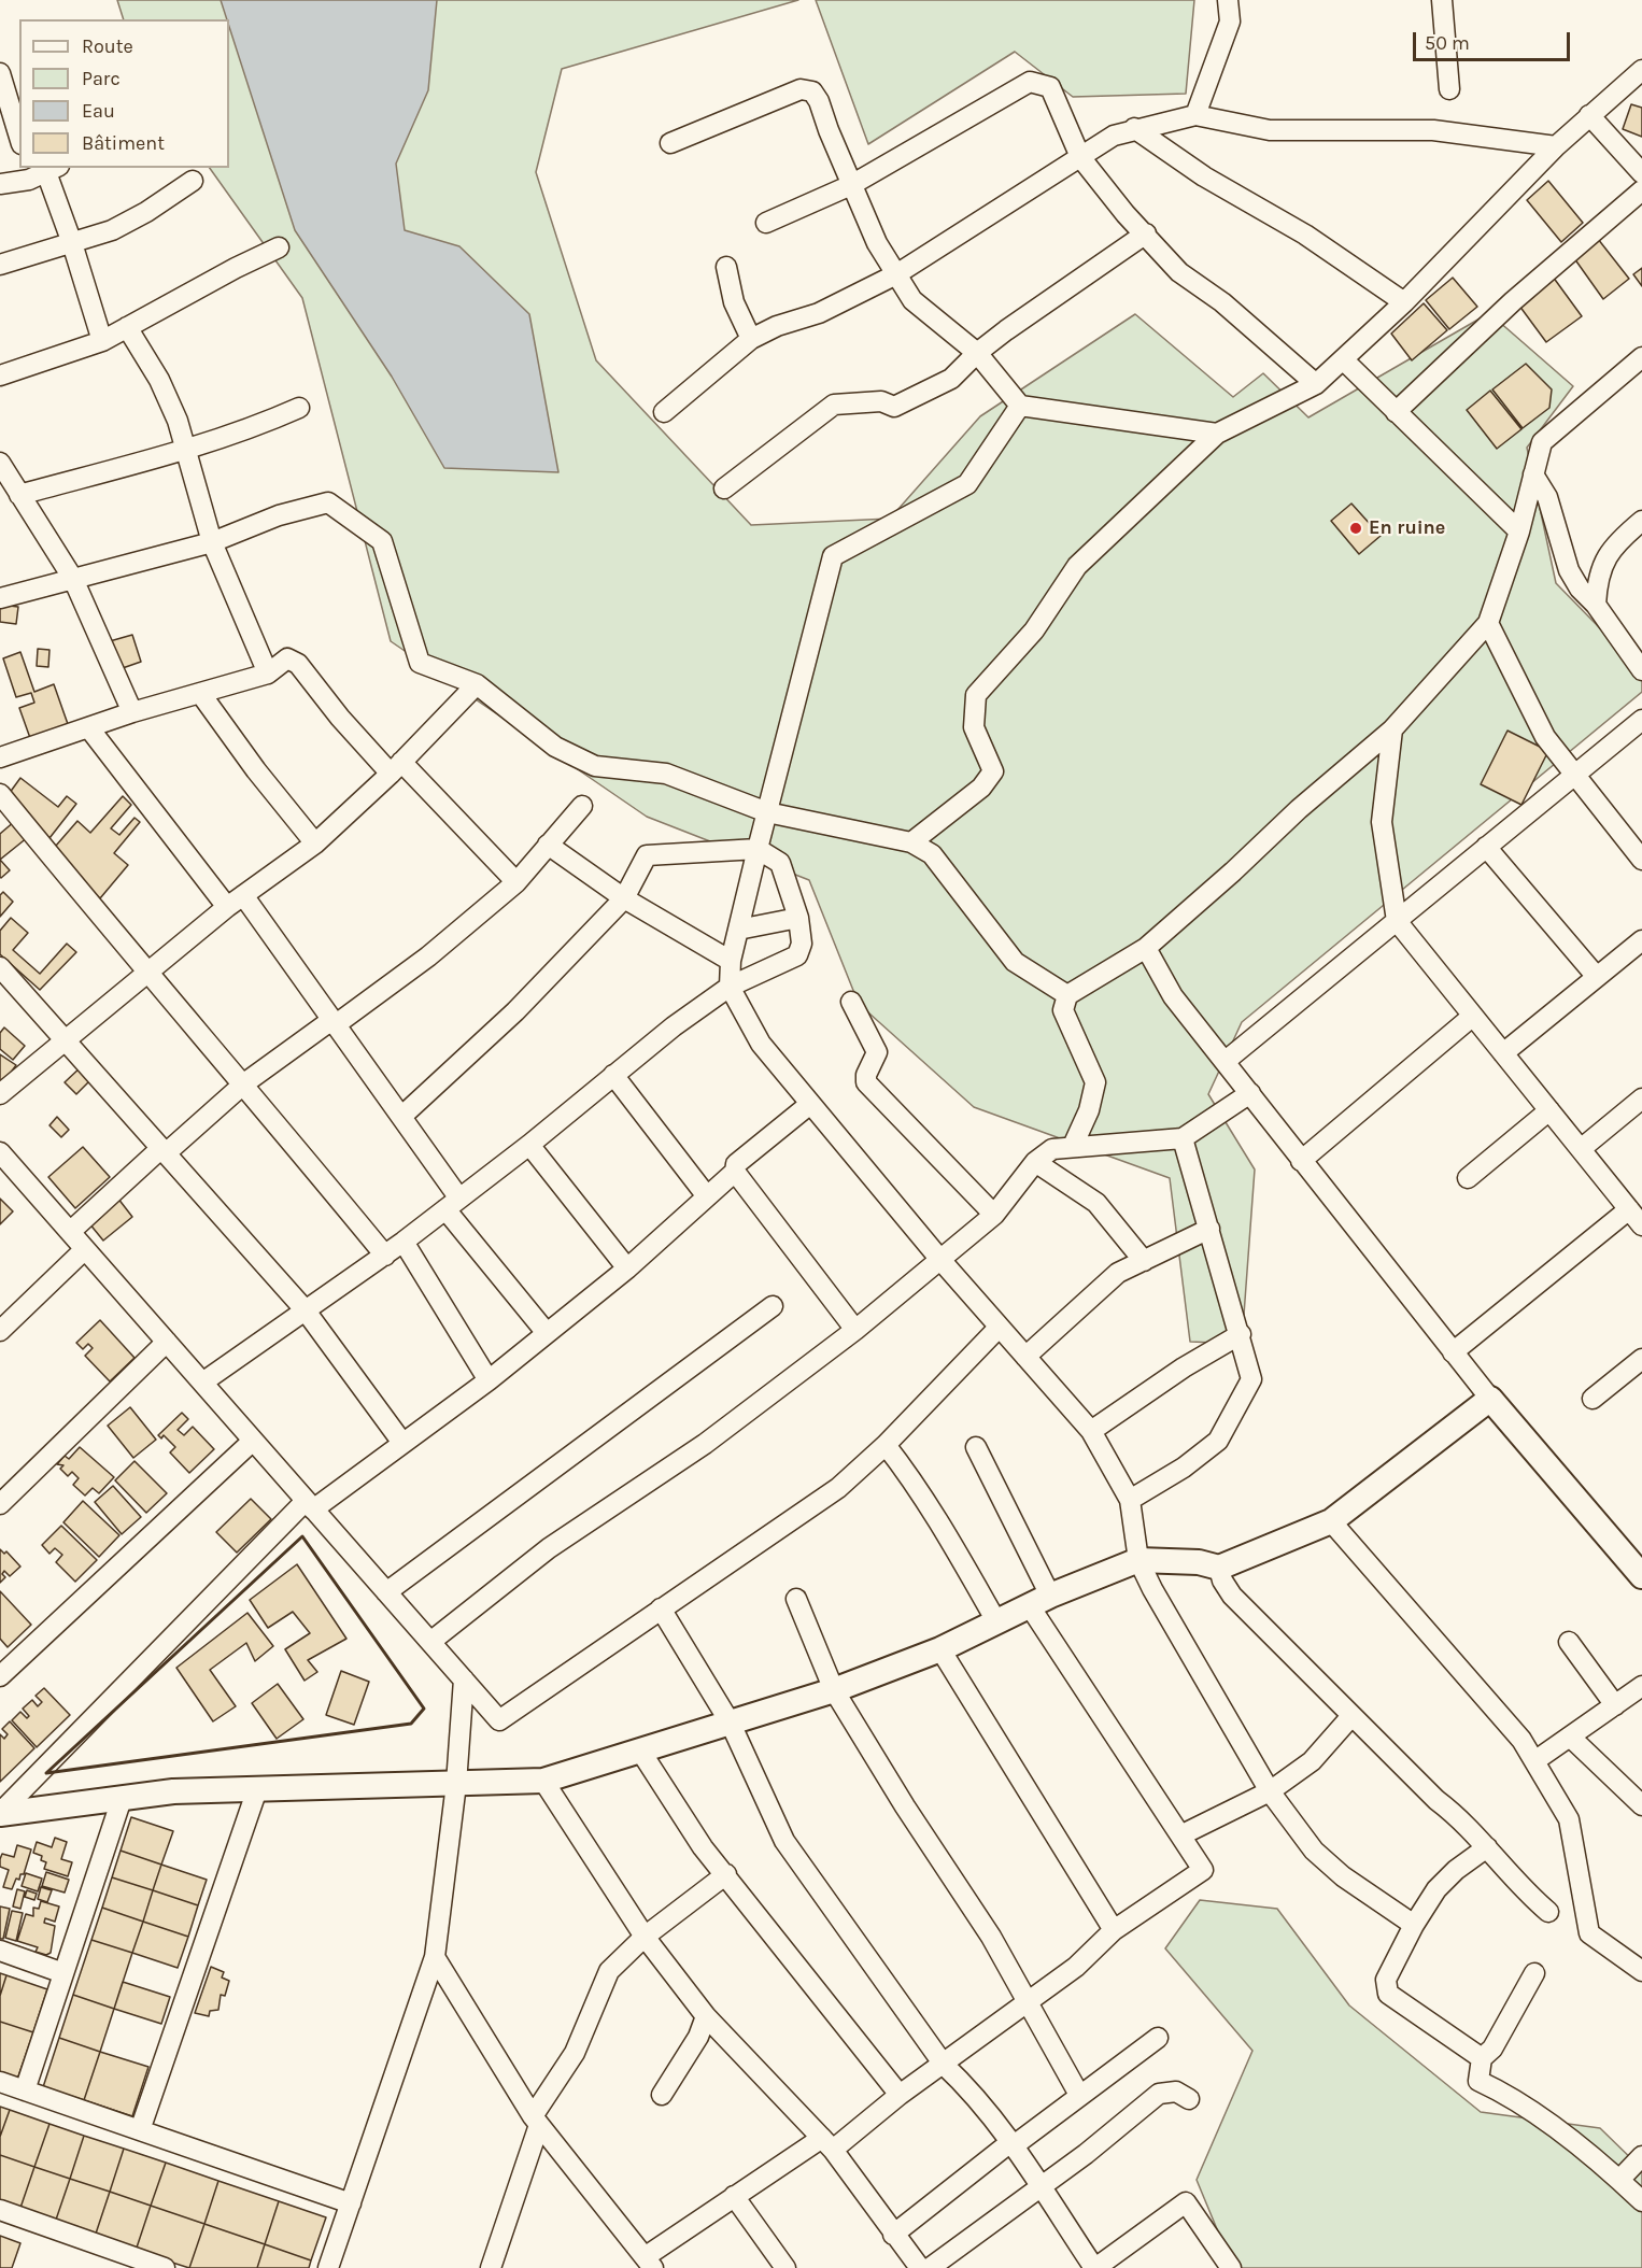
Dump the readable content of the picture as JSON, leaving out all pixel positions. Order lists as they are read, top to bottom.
{
  "places": ["En ruine"],
  "legend": [
    "Route",
    "Parc",
    "Eau",
    "Bâtiment"
  ],
  "scale_bar": "50 m"
}
